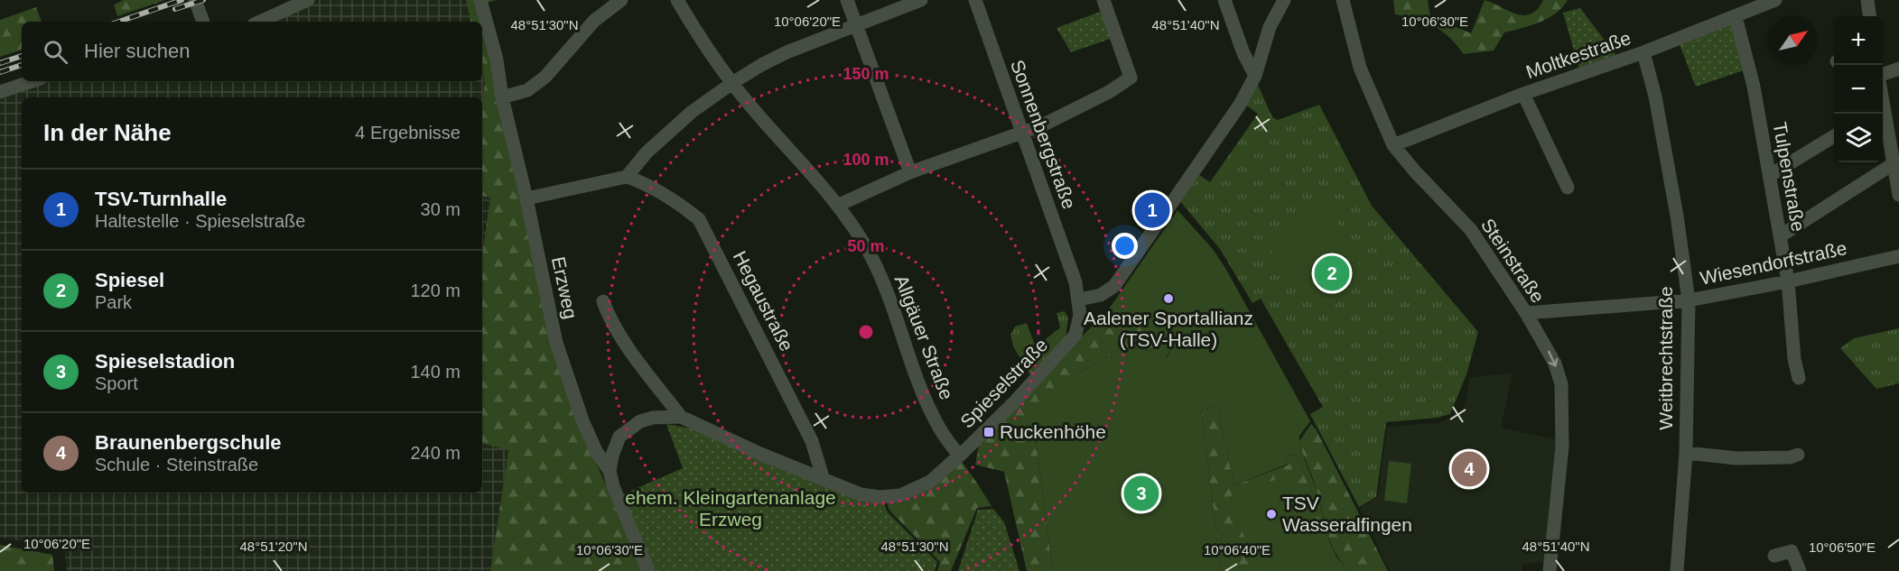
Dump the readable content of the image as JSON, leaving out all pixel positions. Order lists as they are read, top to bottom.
{
  "streets": {
    "street": [
      "Moltkestraße",
      "Sonnenbergstraße",
      "Tulpenstraße",
      "Steinstraße",
      "Wiesendorfstraße",
      "Erzweg",
      "Hegaustraße",
      "Allgäuer Straße",
      "Weitbrechtstraße",
      "Spieselstraße"
    ]
  },
  "crossings": [
    ["Moltkestraße", "Tulpenstraße"],
    ["Moltkestraße", "Steinstraße"],
    ["Moltkestraße", "Weitbrechtstraße"],
    ["Sonnenbergstraße", "Spieselstraße"],
    ["Tulpenstraße", "Wiesendorfstraße"],
    ["Steinstraße", "Wiesendorfstraße"],
    ["Wiesendorfstraße", "Weitbrechtstraße"],
    ["Erzweg", "Spieselstraße"],
    ["Hegaustraße", "Spieselstraße"],
    ["Allgäuer Straße", "Spieselstraße"]
  ],
  "one_way": ["Steinstraße"],
  "parks": ["ehem. Kleingartenanlage Erzweg"],
  "places": {
    "other": ["Aalener Sportallianz (TSV-Halle)", "TSV Wasseralfingen"],
    "transit": ["Ruckenhöhe"]
  },
  "north": "top right",
  "page": {
    "map_buttons": ["+", "−"],
    "search": "Hier suchen",
    "heading": ["In der Nähe", "4 Ergebnisse"],
    "list": [
      {
        "mark": "1",
        "name": "TSV-Turnhalle",
        "note": "Haltestelle · Spieselstraße",
        "value": "30 m"
      },
      {
        "mark": "2",
        "name": "Spiesel",
        "note": "Park",
        "value": "120 m"
      },
      {
        "mark": "3",
        "name": "Spieselstadion",
        "note": "Sport",
        "value": "140 m"
      },
      {
        "mark": "4",
        "name": "Braunenbergschule",
        "note": "Schule · Steinstraße",
        "value": "240 m"
      }
    ],
    "pins": [
      "1",
      "2",
      "4",
      "3"
    ]
  },
  "coordinates": [
    "10°06'30\"E",
    "10°06'20\"E",
    "48°51'30\"N",
    "48°51'40\"N",
    "48°51'20\"N",
    "10°06'50\"E",
    "10°06'40\"E"
  ],
  "rings": ["150 m", "100 m", "50 m"]
}
